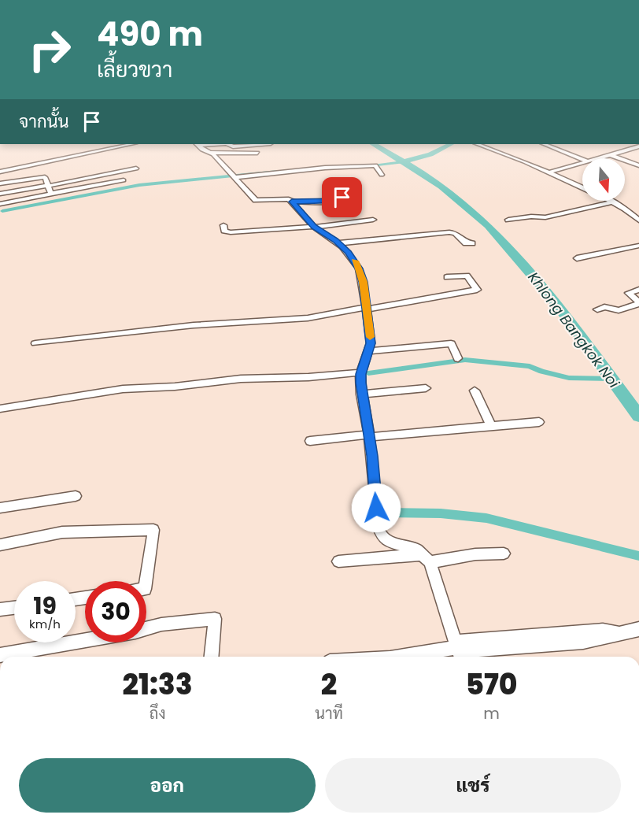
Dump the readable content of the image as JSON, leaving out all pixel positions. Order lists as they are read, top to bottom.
{
  "water": ["Khlong Bangkok Noi"],
  "north": "bottom",
  "page": {
    "turn": ["490 m", "เลี้ยวขวา"],
    "then": "จากนั้น",
    "speed": "19 km/h",
    "limit": "30",
    "eta": [
      "21:33",
      "ถึง",
      "2",
      "นาที",
      "570",
      "m"
    ],
    "buttons": ["ออก", "แชร์"]
  }
}
